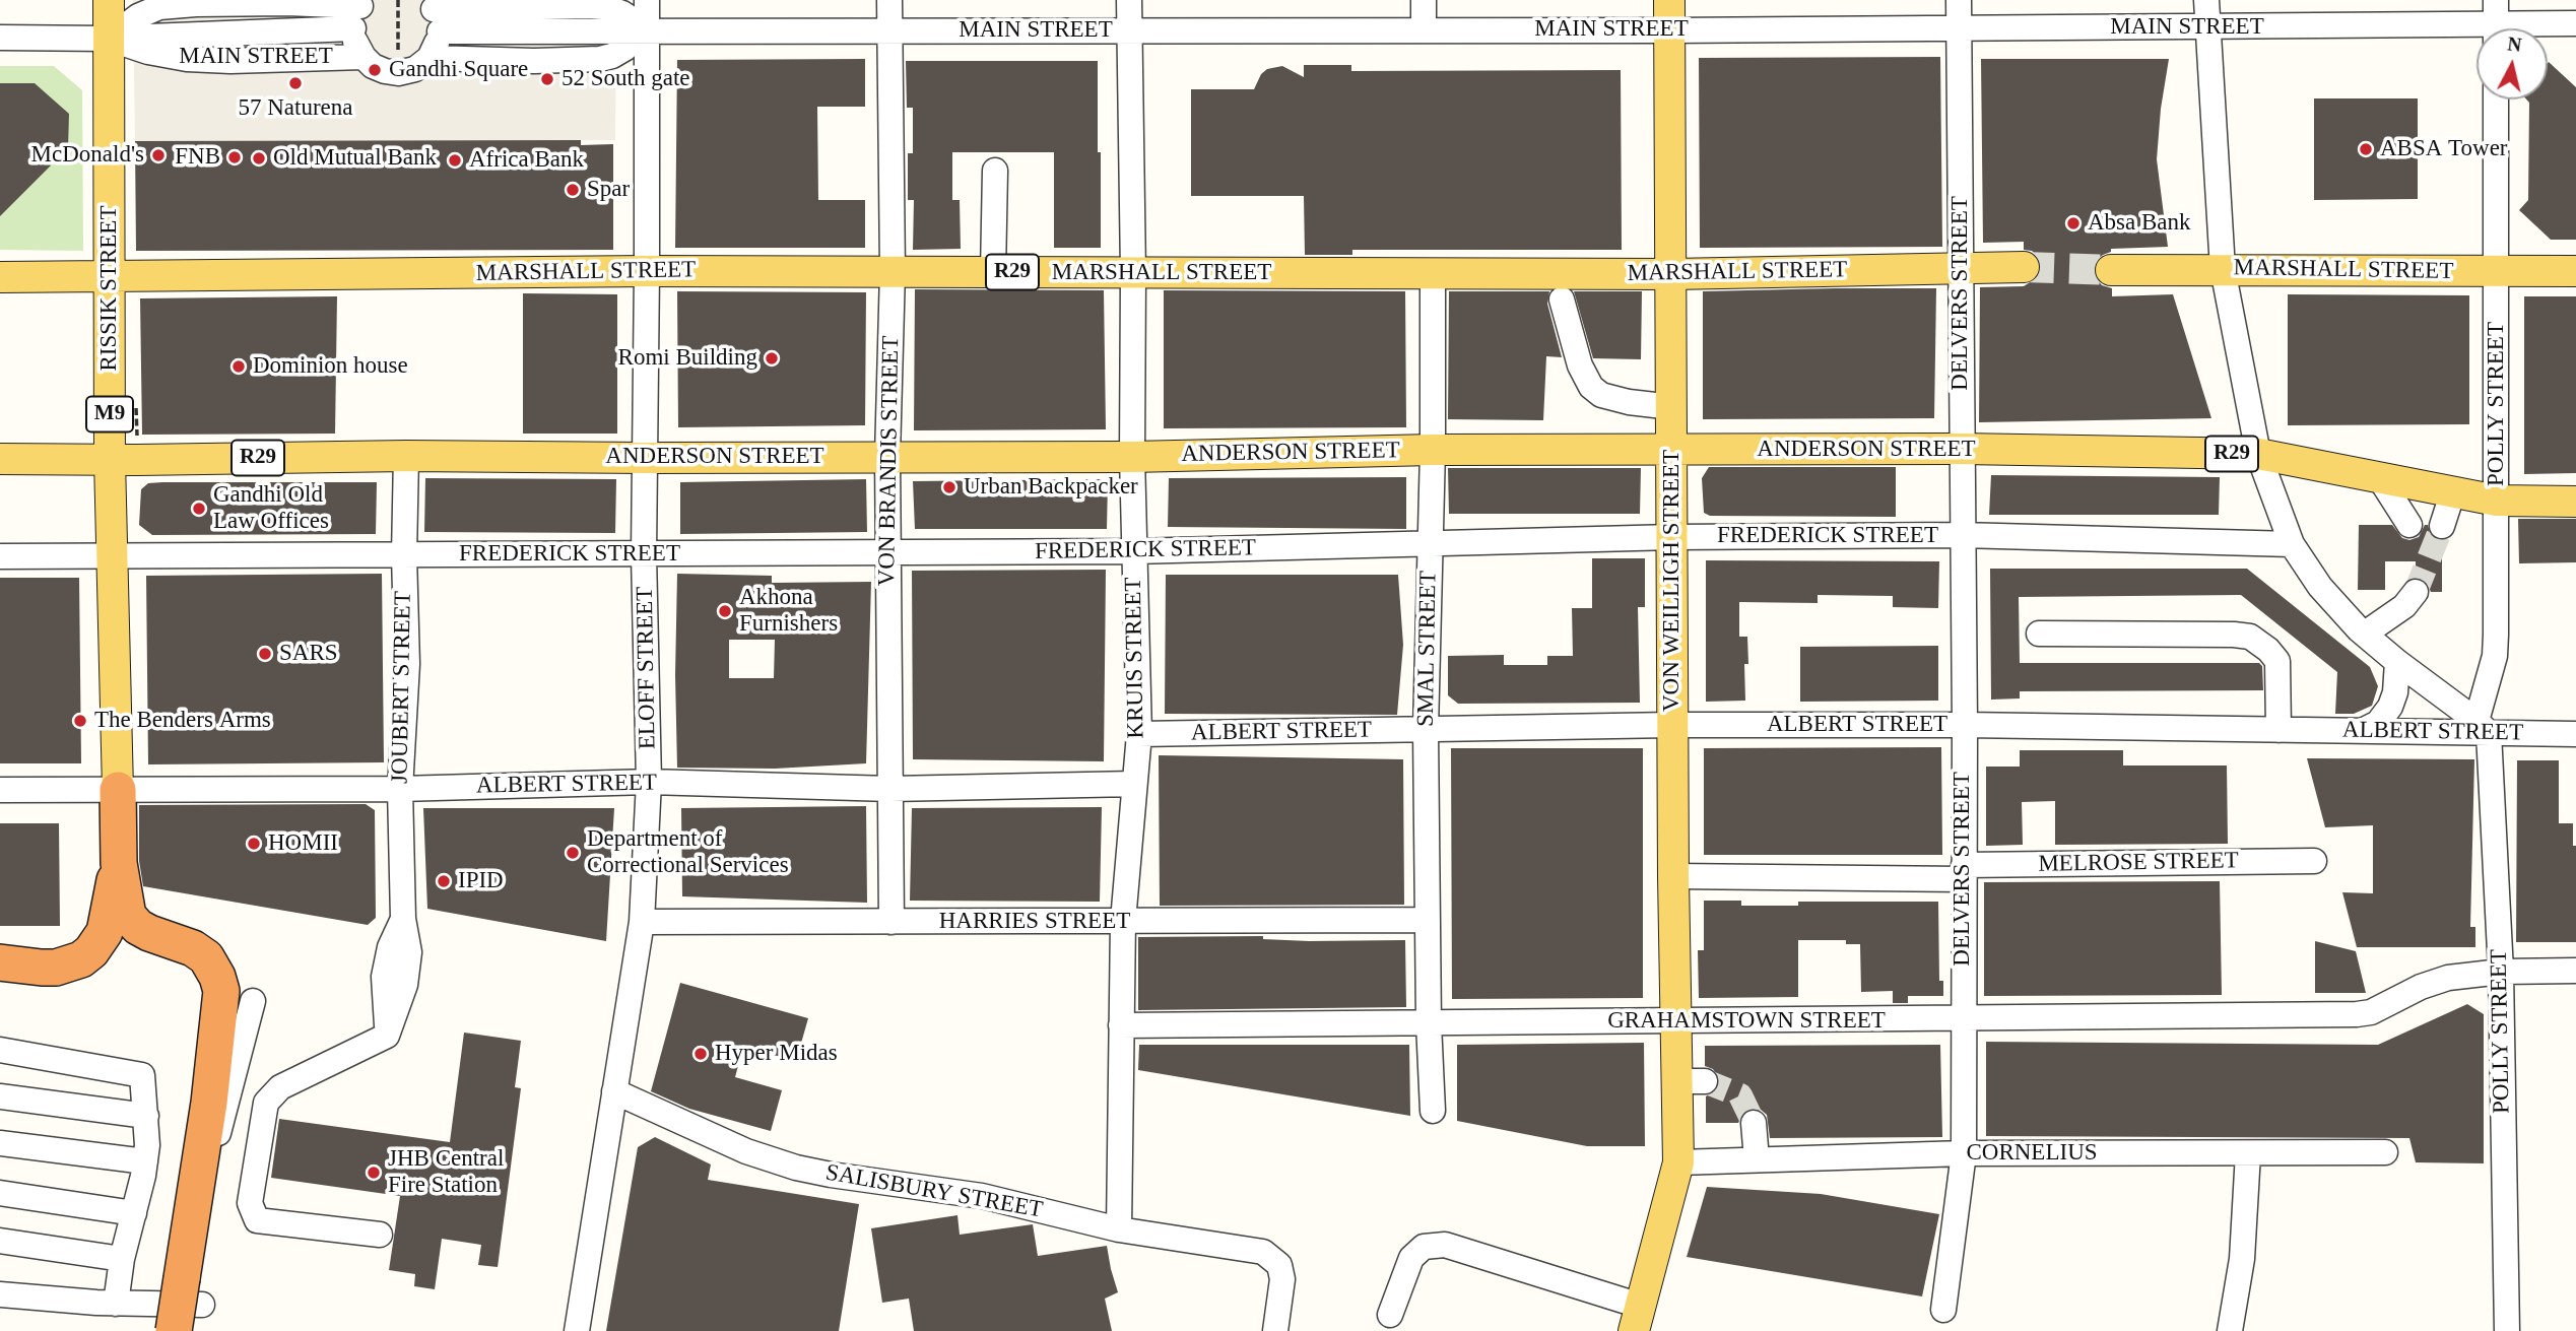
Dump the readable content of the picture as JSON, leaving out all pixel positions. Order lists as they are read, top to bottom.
{
  "streets": {
    "main road": [
      "MARSHALL STREET",
      "R29",
      "RISSIK STREET",
      "M9",
      "ANDERSON STREET",
      "VON WEILLIGH STREET"
    ],
    "street": [
      "MAIN STREET",
      "DELVERS STREET",
      "POLLY STREET",
      "VON BRANDIS STREET",
      "FREDERICK STREET",
      "SMAL STREET",
      "KRUIS STREET",
      "ELOFF STREET",
      "JOUBERT STREET",
      "ALBERT STREET",
      "MELROSE STREET",
      "HARRIES STREET",
      "GRAHAMSTOWN STREET",
      "CORNELIUS",
      "SALISBURY STREET"
    ]
  },
  "crossings": [
    ["MAIN STREET", "RISSIK STREET"],
    ["MAIN STREET", "DELVERS STREET"],
    ["MAIN STREET", "VON BRANDIS STREET"],
    ["MAIN STREET", "VON WEILLIGH STREET"],
    ["MAIN STREET", "KRUIS STREET"],
    ["MAIN STREET", "ELOFF STREET"],
    ["MARSHALL STREET", "RISSIK STREET"],
    ["MARSHALL STREET", "DELVERS STREET"],
    ["MARSHALL STREET", "POLLY STREET"],
    ["MARSHALL STREET", "VON BRANDIS STREET"],
    ["MARSHALL STREET", "VON WEILLIGH STREET"],
    ["MARSHALL STREET", "SMAL STREET"],
    ["MARSHALL STREET", "KRUIS STREET"],
    ["MARSHALL STREET", "ELOFF STREET"],
    ["RISSIK STREET", "ANDERSON STREET"],
    ["RISSIK STREET", "FREDERICK STREET"],
    ["RISSIK STREET", "ALBERT STREET"],
    ["DELVERS STREET", "ANDERSON STREET"],
    ["DELVERS STREET", "FREDERICK STREET"],
    ["DELVERS STREET", "ALBERT STREET"],
    ["DELVERS STREET", "MELROSE STREET"],
    ["DELVERS STREET", "GRAHAMSTOWN STREET"],
    ["DELVERS STREET", "CORNELIUS"],
    ["POLLY STREET", "ANDERSON STREET"],
    ["POLLY STREET", "ALBERT STREET"],
    ["POLLY STREET", "GRAHAMSTOWN STREET"],
    ["ANDERSON STREET", "VON BRANDIS STREET"],
    ["ANDERSON STREET", "VON WEILLIGH STREET"],
    ["ANDERSON STREET", "SMAL STREET"],
    ["ANDERSON STREET", "KRUIS STREET"],
    ["ANDERSON STREET", "ELOFF STREET"],
    ["ANDERSON STREET", "JOUBERT STREET"],
    ["VON BRANDIS STREET", "FREDERICK STREET"],
    ["VON BRANDIS STREET", "ALBERT STREET"],
    ["VON BRANDIS STREET", "HARRIES STREET"],
    ["FREDERICK STREET", "VON WEILLIGH STREET"],
    ["FREDERICK STREET", "SMAL STREET"],
    ["FREDERICK STREET", "KRUIS STREET"],
    ["FREDERICK STREET", "ELOFF STREET"],
    ["FREDERICK STREET", "JOUBERT STREET"],
    ["VON WEILLIGH STREET", "ALBERT STREET"],
    ["VON WEILLIGH STREET", "MELROSE STREET"],
    ["VON WEILLIGH STREET", "GRAHAMSTOWN STREET"],
    ["VON WEILLIGH STREET", "CORNELIUS"],
    ["SMAL STREET", "ALBERT STREET"],
    ["SMAL STREET", "HARRIES STREET"],
    ["SMAL STREET", "GRAHAMSTOWN STREET"],
    ["KRUIS STREET", "ALBERT STREET"],
    ["KRUIS STREET", "HARRIES STREET"],
    ["KRUIS STREET", "GRAHAMSTOWN STREET"],
    ["KRUIS STREET", "SALISBURY STREET"],
    ["ELOFF STREET", "ALBERT STREET"],
    ["ELOFF STREET", "HARRIES STREET"],
    ["ELOFF STREET", "SALISBURY STREET"],
    ["JOUBERT STREET", "ALBERT STREET"]
  ],
  "places": [
    "Gandhi Square",
    "52 South gate",
    "57 Naturena",
    "ABSA Tower",
    "McDonald's",
    "FNB",
    "Old Mutual Bank",
    "Africa Bank",
    "Spar",
    "Absa Bank",
    "Romi Building",
    "Dominion house",
    "Urban Backpacker",
    "Gandhi Old Law Offices",
    "Akhona Furnishers",
    "SARS",
    "The Benders Arms",
    "HOMII",
    "Department of Correctional Services",
    "IPID",
    "Hyper Midas",
    "JHB Central Fire Station"
  ],
  "north": "top"
}
